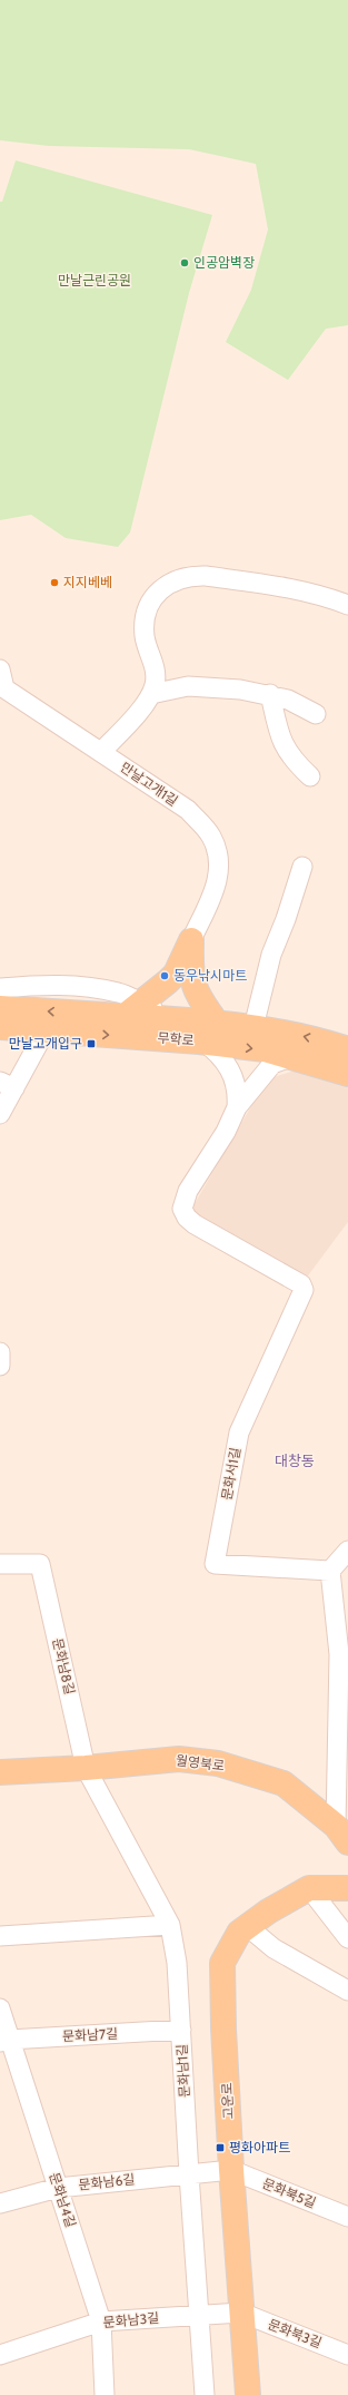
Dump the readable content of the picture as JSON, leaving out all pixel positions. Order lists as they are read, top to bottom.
{
  "streets": {
    "main road": ["무학로", "월영북로", "고운로"],
    "street": [
      "만날고개1길",
      "문화서1길",
      "문화남8길",
      "문화남7길",
      "문화남1길",
      "문화남6길",
      "문화북5길",
      "문화남4길",
      "문화남3길",
      "문화북3길"
    ]
  },
  "crossings": [
    ["무학로", "문화서1길"],
    ["문화남8길", "월영북로"],
    ["문화남8길", "문화남1길"],
    ["월영북로", "문화남1길"],
    ["문화남7길", "문화남1길"],
    ["문화남7길", "문화남4길"],
    ["문화남1길", "문화남6길"],
    ["문화남1길", "문화남3길"],
    ["고운로", "문화남6길"],
    ["고운로", "문화북5길"],
    ["고운로", "문화남3길"],
    ["고운로", "문화북3길"],
    ["문화남6길", "문화북5길"],
    ["문화남6길", "문화남4길"],
    ["문화남4길", "문화남3길"],
    ["문화남3길", "문화북3길"]
  ],
  "districts": ["대창동"],
  "parks": ["만날근린공원"],
  "places": {
    "other": ["인공암벽장", "지지베베", "동우낚시마트"],
    "transit": ["만날고개입구", "평화아파트"]
  }
}
